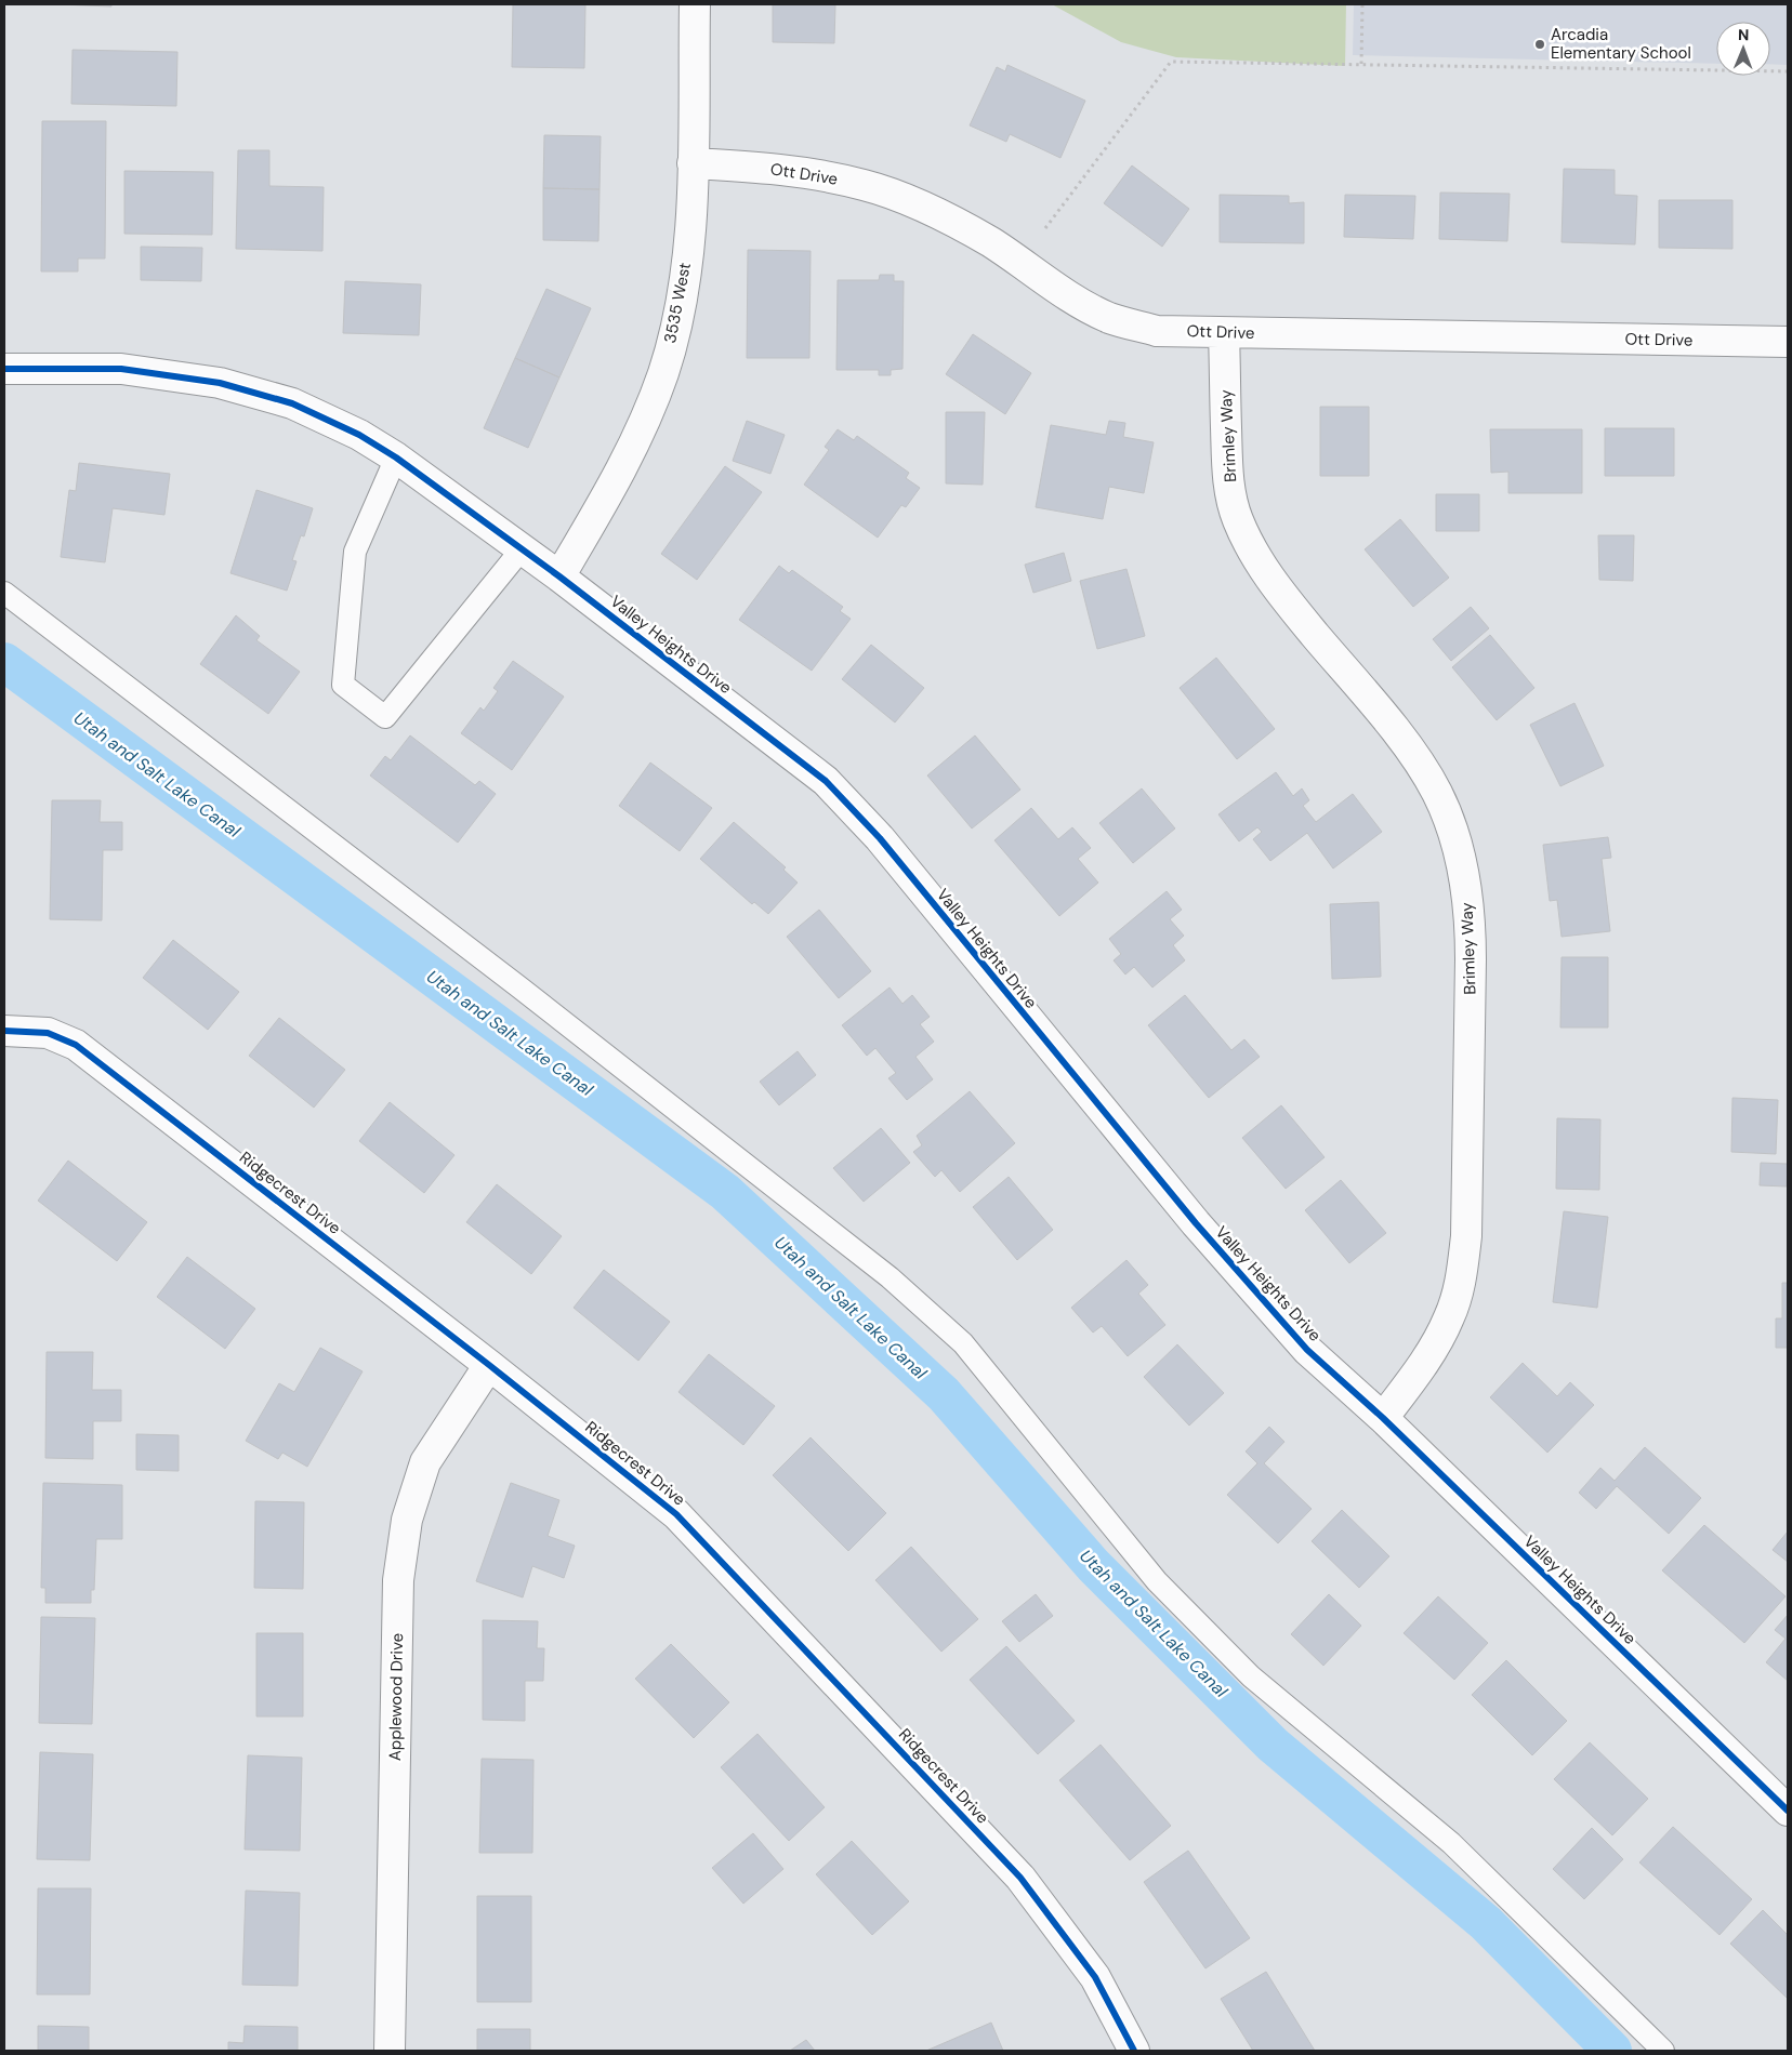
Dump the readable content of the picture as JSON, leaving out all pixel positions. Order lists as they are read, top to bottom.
{
  "streets": {
    "street": [
      "Ott Drive",
      "3535 West",
      "Brimley Way",
      "Valley Heights Drive",
      "Ridgecrest Drive",
      "Applewood Drive"
    ]
  },
  "crossings": [
    ["Ott Drive", "3535 West"],
    ["Ott Drive", "Brimley Way"],
    ["3535 West", "Valley Heights Drive"],
    ["Brimley Way", "Valley Heights Drive"],
    ["Ridgecrest Drive", "Applewood Drive"]
  ],
  "water": ["Utah and Salt Lake Canal"],
  "places": ["Arcadia Elementary School"],
  "north": "top"
}
